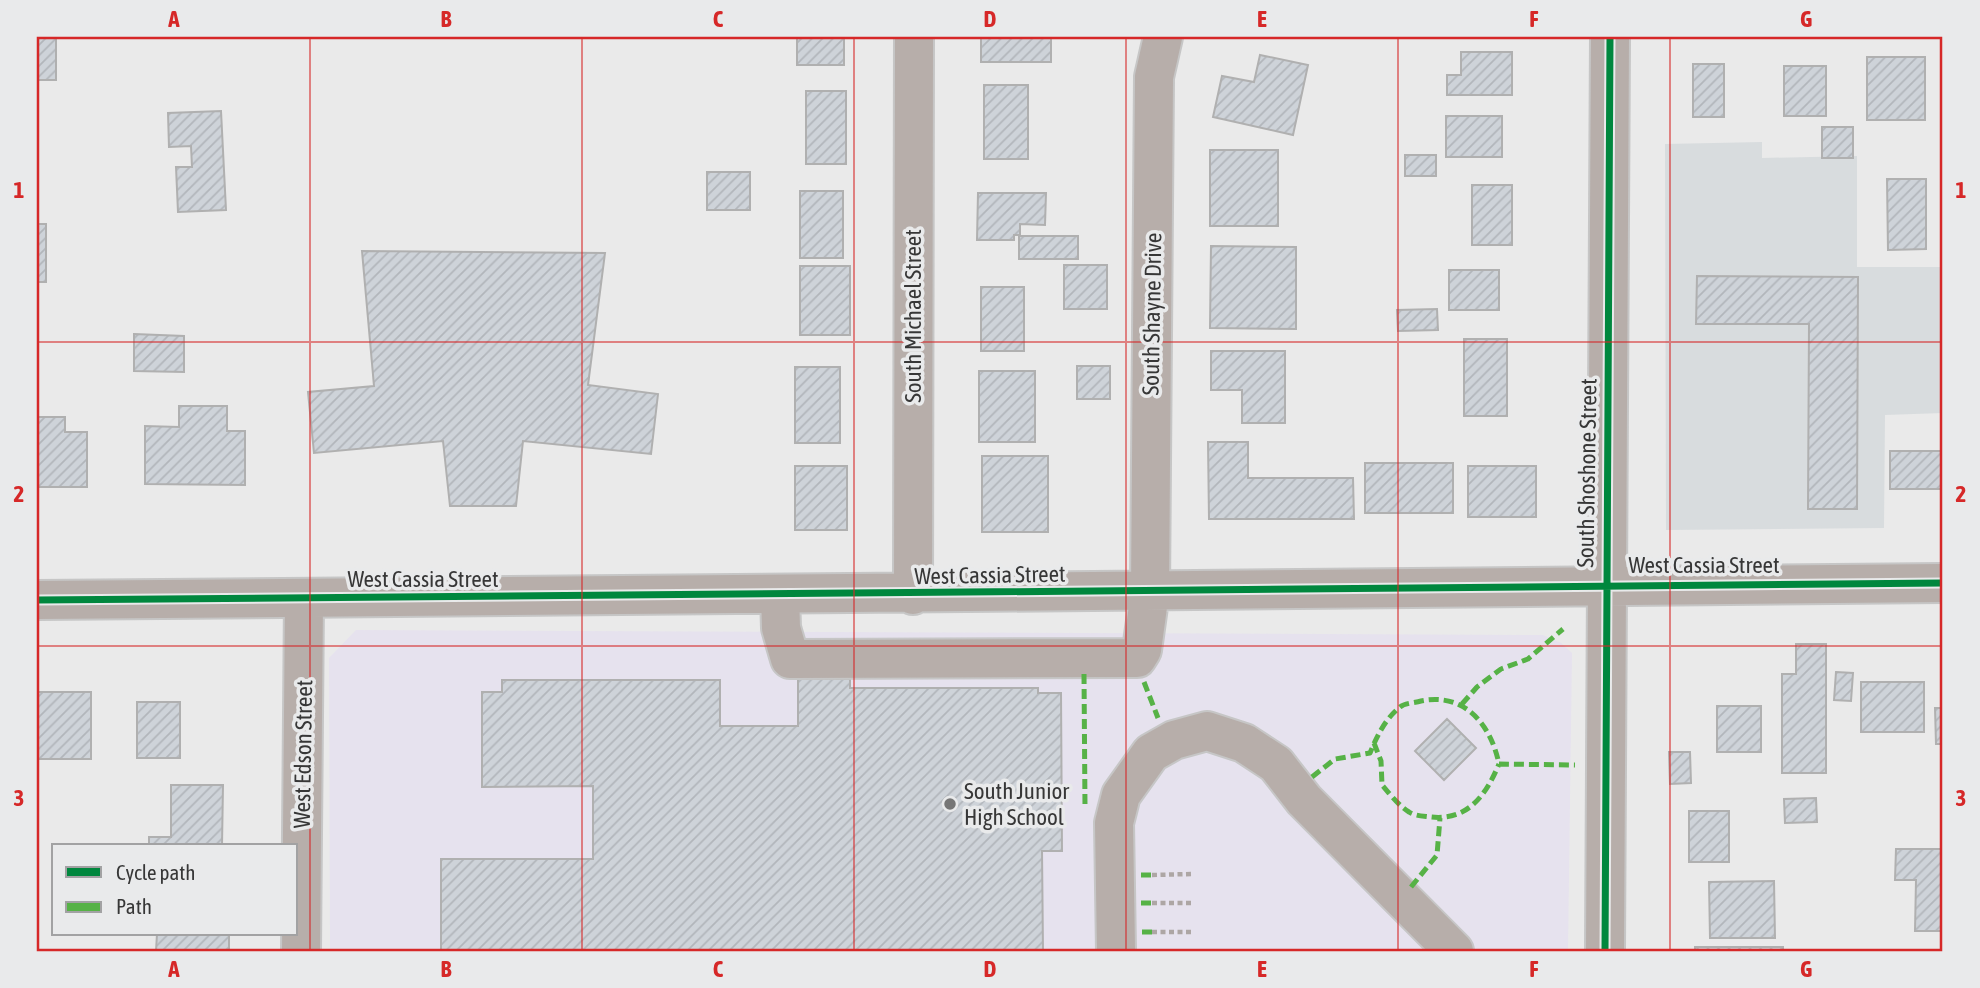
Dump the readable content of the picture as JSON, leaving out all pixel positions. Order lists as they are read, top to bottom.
{
  "streets": {
    "street": [
      "South Shayne Drive",
      "South Michael Street",
      "South Shoshone Street",
      "West Cassia Street",
      "West Edson Street"
    ]
  },
  "crossings": [
    ["South Shayne Drive", "West Cassia Street"],
    ["South Michael Street", "West Cassia Street"],
    ["South Shoshone Street", "West Cassia Street"],
    ["West Cassia Street", "West Edson Street"]
  ],
  "places": ["South Junior High School"],
  "legend": ["Cycle path", "Path"],
  "grid": {
    "columns": [
      "A",
      "B",
      "C",
      "D",
      "E",
      "F",
      "G"
    ],
    "rows": ["1", "2", "3"]
  }
}
